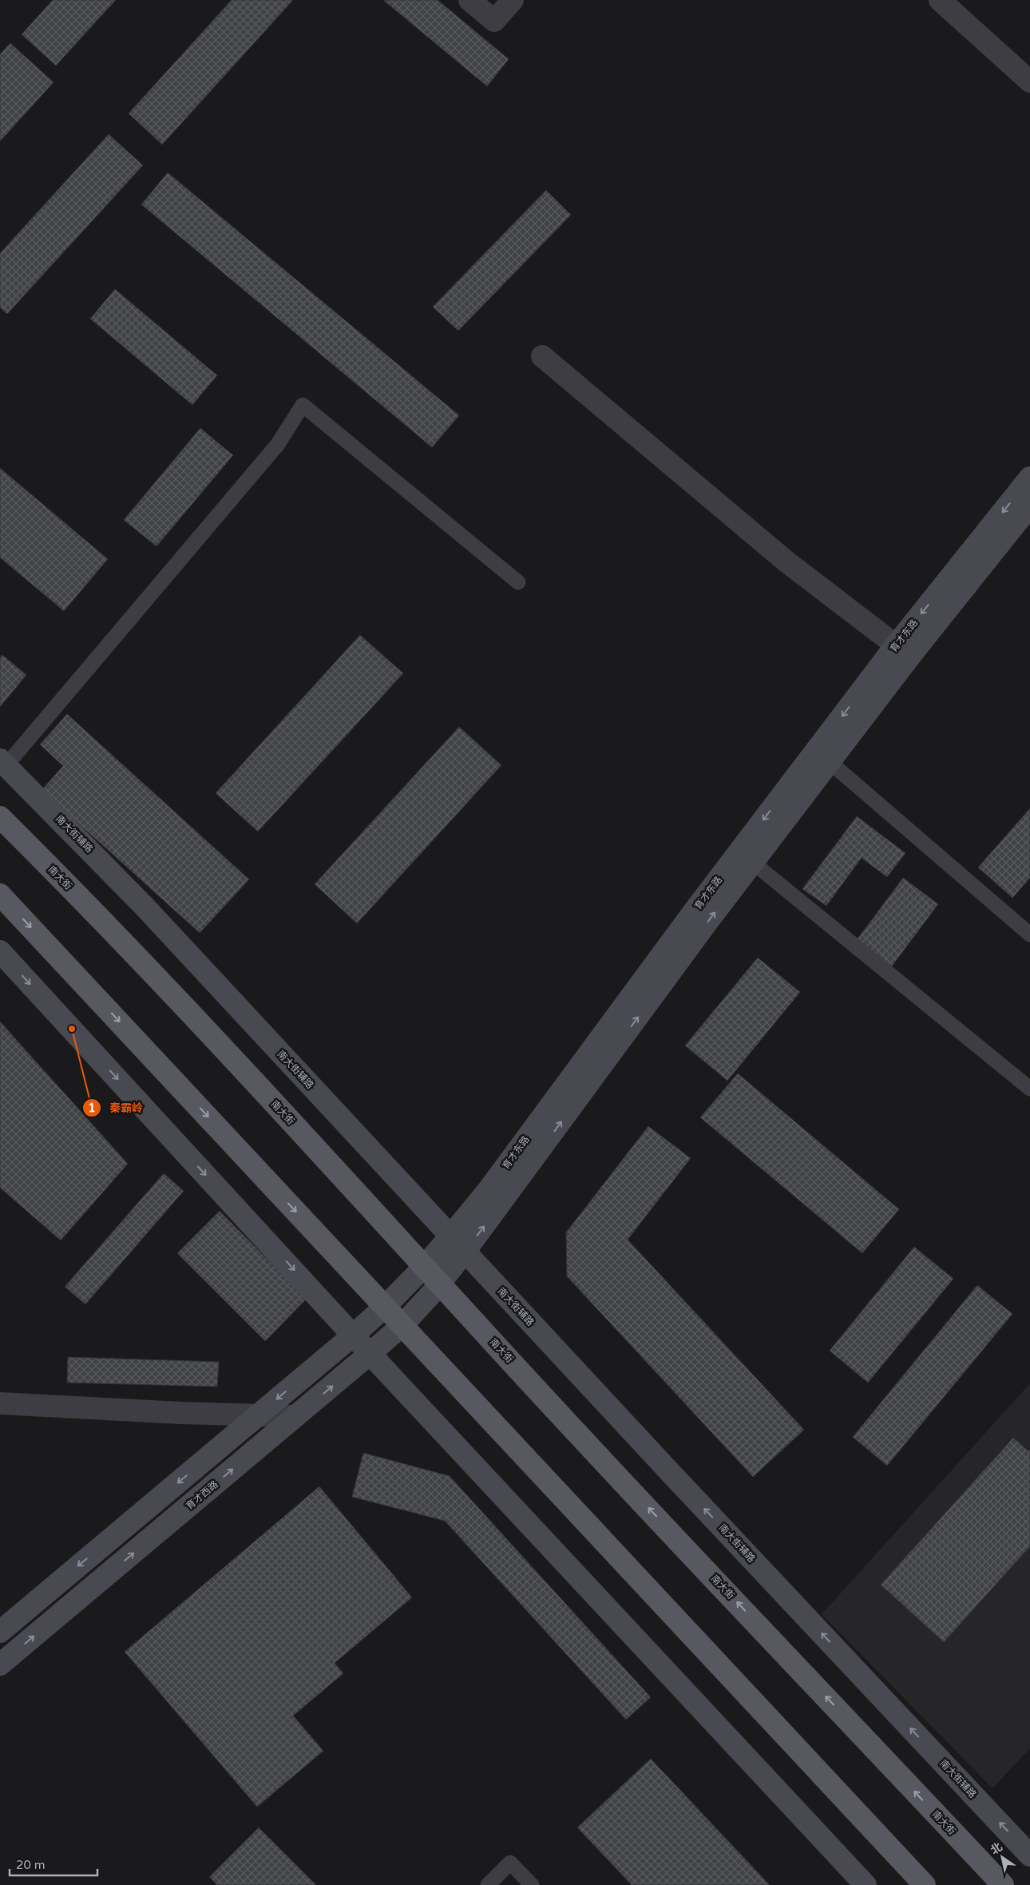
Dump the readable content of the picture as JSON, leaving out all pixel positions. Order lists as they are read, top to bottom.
{
  "streets": {
    "main road": ["南大街"],
    "street": ["育才东路", "南大街辅路", "育才西路"]
  },
  "crossings": [
    ["育才东路", "南大街辅路"],
    ["育才东路", "南大街"],
    ["育才东路", "育才西路"]
  ],
  "places": ["秦霸岭"],
  "scale_bar": "20 m",
  "north": "top left"
}
